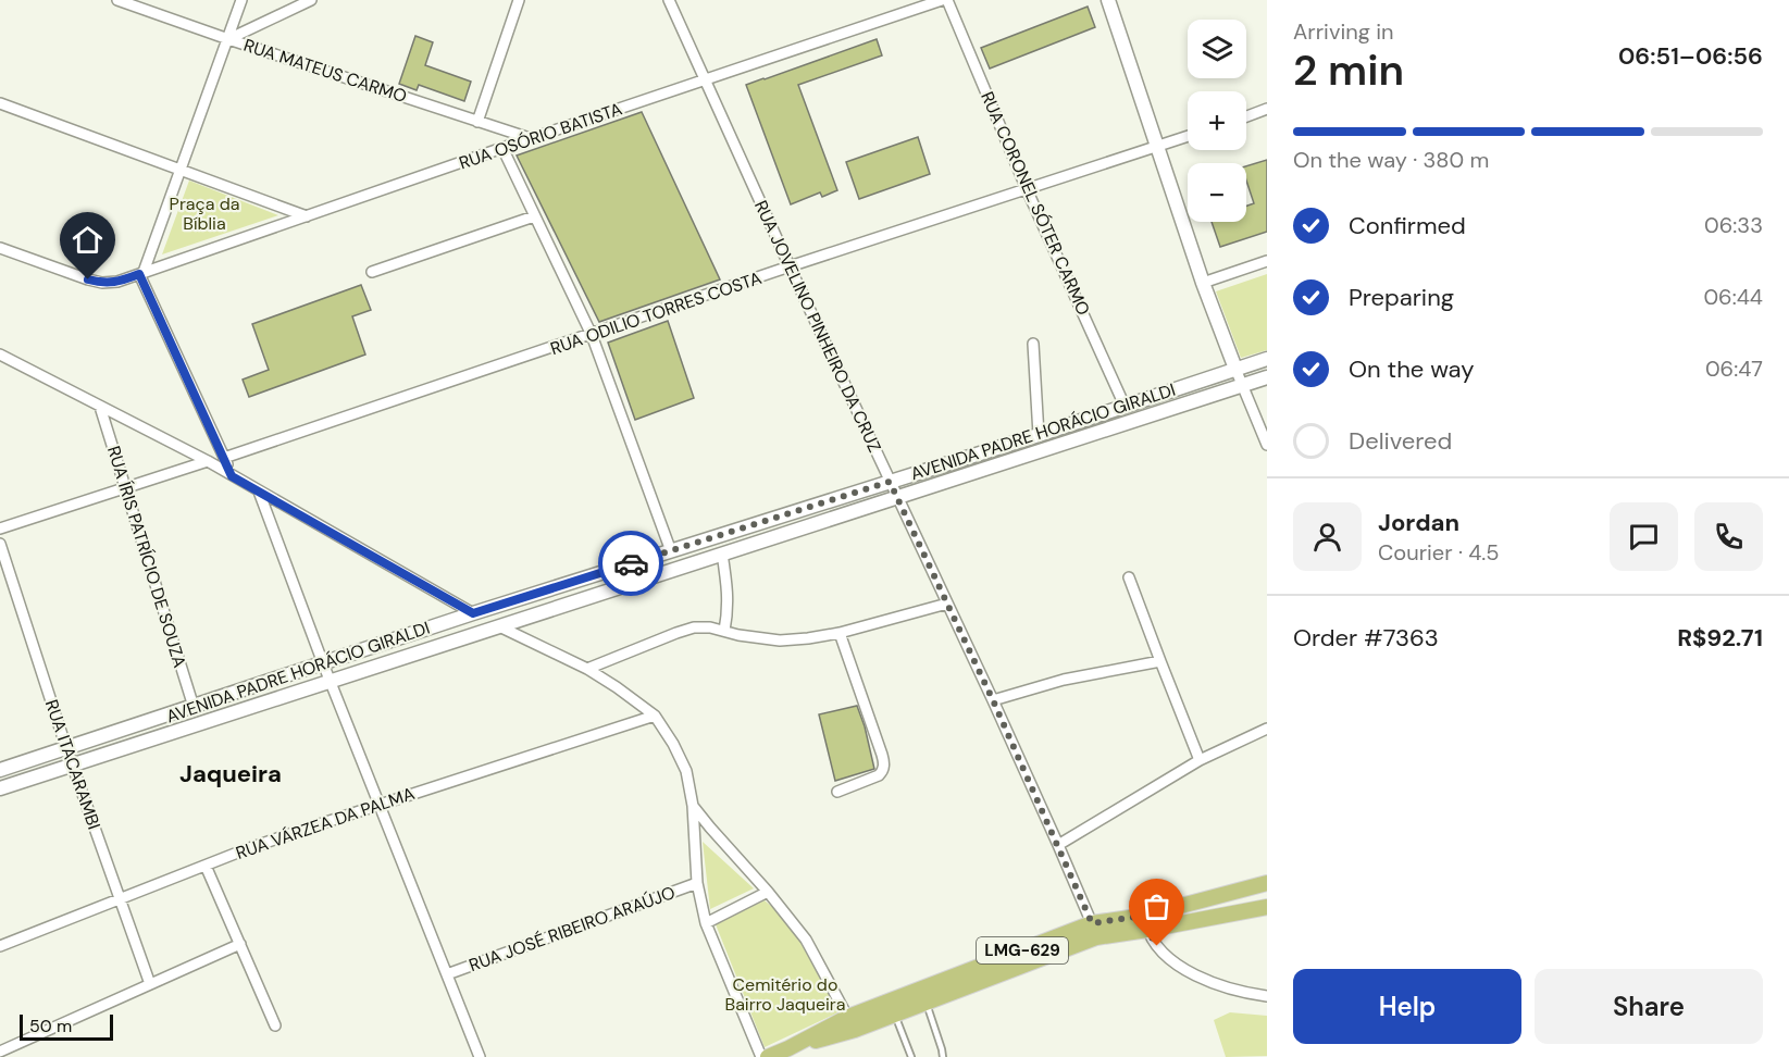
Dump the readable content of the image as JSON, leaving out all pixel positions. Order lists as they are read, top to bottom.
{
  "streets": {
    "main road": ["LMG-629"],
    "street": [
      "RUA MATEUS CARMO",
      "RUA OSÓRIO BATISTA",
      "RUA CORONEL SÓTER CARMO",
      "RUA ODILIO TORRES COSTA",
      "RUA JOVELINO PINHEIRO DA CRUZ",
      "AVENIDA PADRE HORÁCIO GIRALDI",
      "RUA ÍRIS PATRÍCIO DE SOUZA",
      "RUA ITACARAMBI",
      "RUA VÁRZEA DA PALMA",
      "RUA JOSÉ RIBEIRO ARAÚJO"
    ]
  },
  "crossings": [
    ["RUA MATEUS CARMO", "RUA OSÓRIO BATISTA"],
    ["RUA OSÓRIO BATISTA", "RUA JOVELINO PINHEIRO DA CRUZ"],
    ["RUA CORONEL SÓTER CARMO", "RUA ODILIO TORRES COSTA"],
    ["RUA CORONEL SÓTER CARMO", "AVENIDA PADRE HORÁCIO GIRALDI"],
    ["RUA ODILIO TORRES COSTA", "RUA JOVELINO PINHEIRO DA CRUZ"],
    ["RUA JOVELINO PINHEIRO DA CRUZ", "AVENIDA PADRE HORÁCIO GIRALDI"],
    ["RUA JOVELINO PINHEIRO DA CRUZ", "LMG-629"],
    ["AVENIDA PADRE HORÁCIO GIRALDI", "RUA ÍRIS PATRÍCIO DE SOUZA"],
    ["AVENIDA PADRE HORÁCIO GIRALDI", "RUA ITACARAMBI"],
    ["RUA ITACARAMBI", "RUA VÁRZEA DA PALMA"]
  ],
  "districts": ["Jaqueira"],
  "parks": ["Praça da Bíblia", "Cemitério do Bairro Jaqueira"],
  "scale_bar": "50 m",
  "page": {
    "heading": ["2 min", "Arriving in", "06:51–06:56"],
    "panel": [
      "Jordan",
      "Courier · 4.5",
      "Order #7363",
      "R$92.71"
    ],
    "map_buttons": ["+", "−"],
    "bar": "On the way · 380 m",
    "list": [
      ["Confirmed", "06:33"],
      ["Preparing", "06:44"],
      ["On the way", "06:47"],
      "Delivered"
    ],
    "buttons": ["Help", "Share"],
    "scale": "50 m"
  }
}
